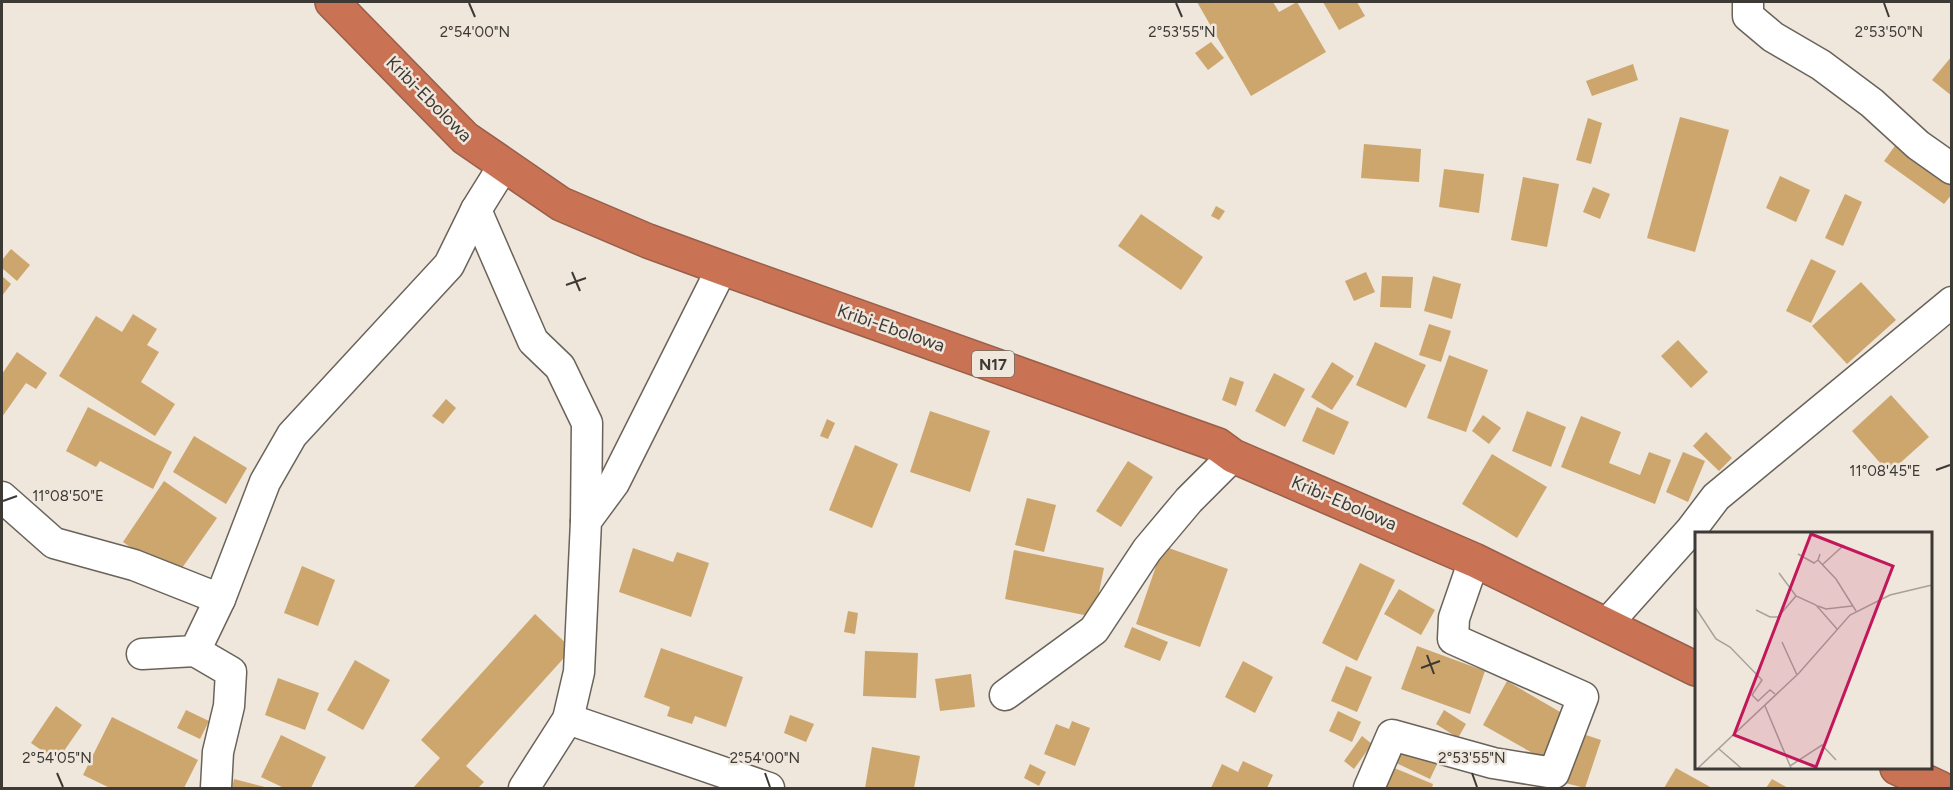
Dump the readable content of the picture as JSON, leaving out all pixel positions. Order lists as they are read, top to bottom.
{
  "streets": {
    "highway": ["Kribi-Ebolowa", "N17"]
  },
  "coordinates": [
    "2°54'00\"N",
    "2°53'55\"N",
    "2°53'50\"N",
    "11°08'45\"E",
    "11°08'50\"E",
    "2°54'05\"N"
  ]
}
